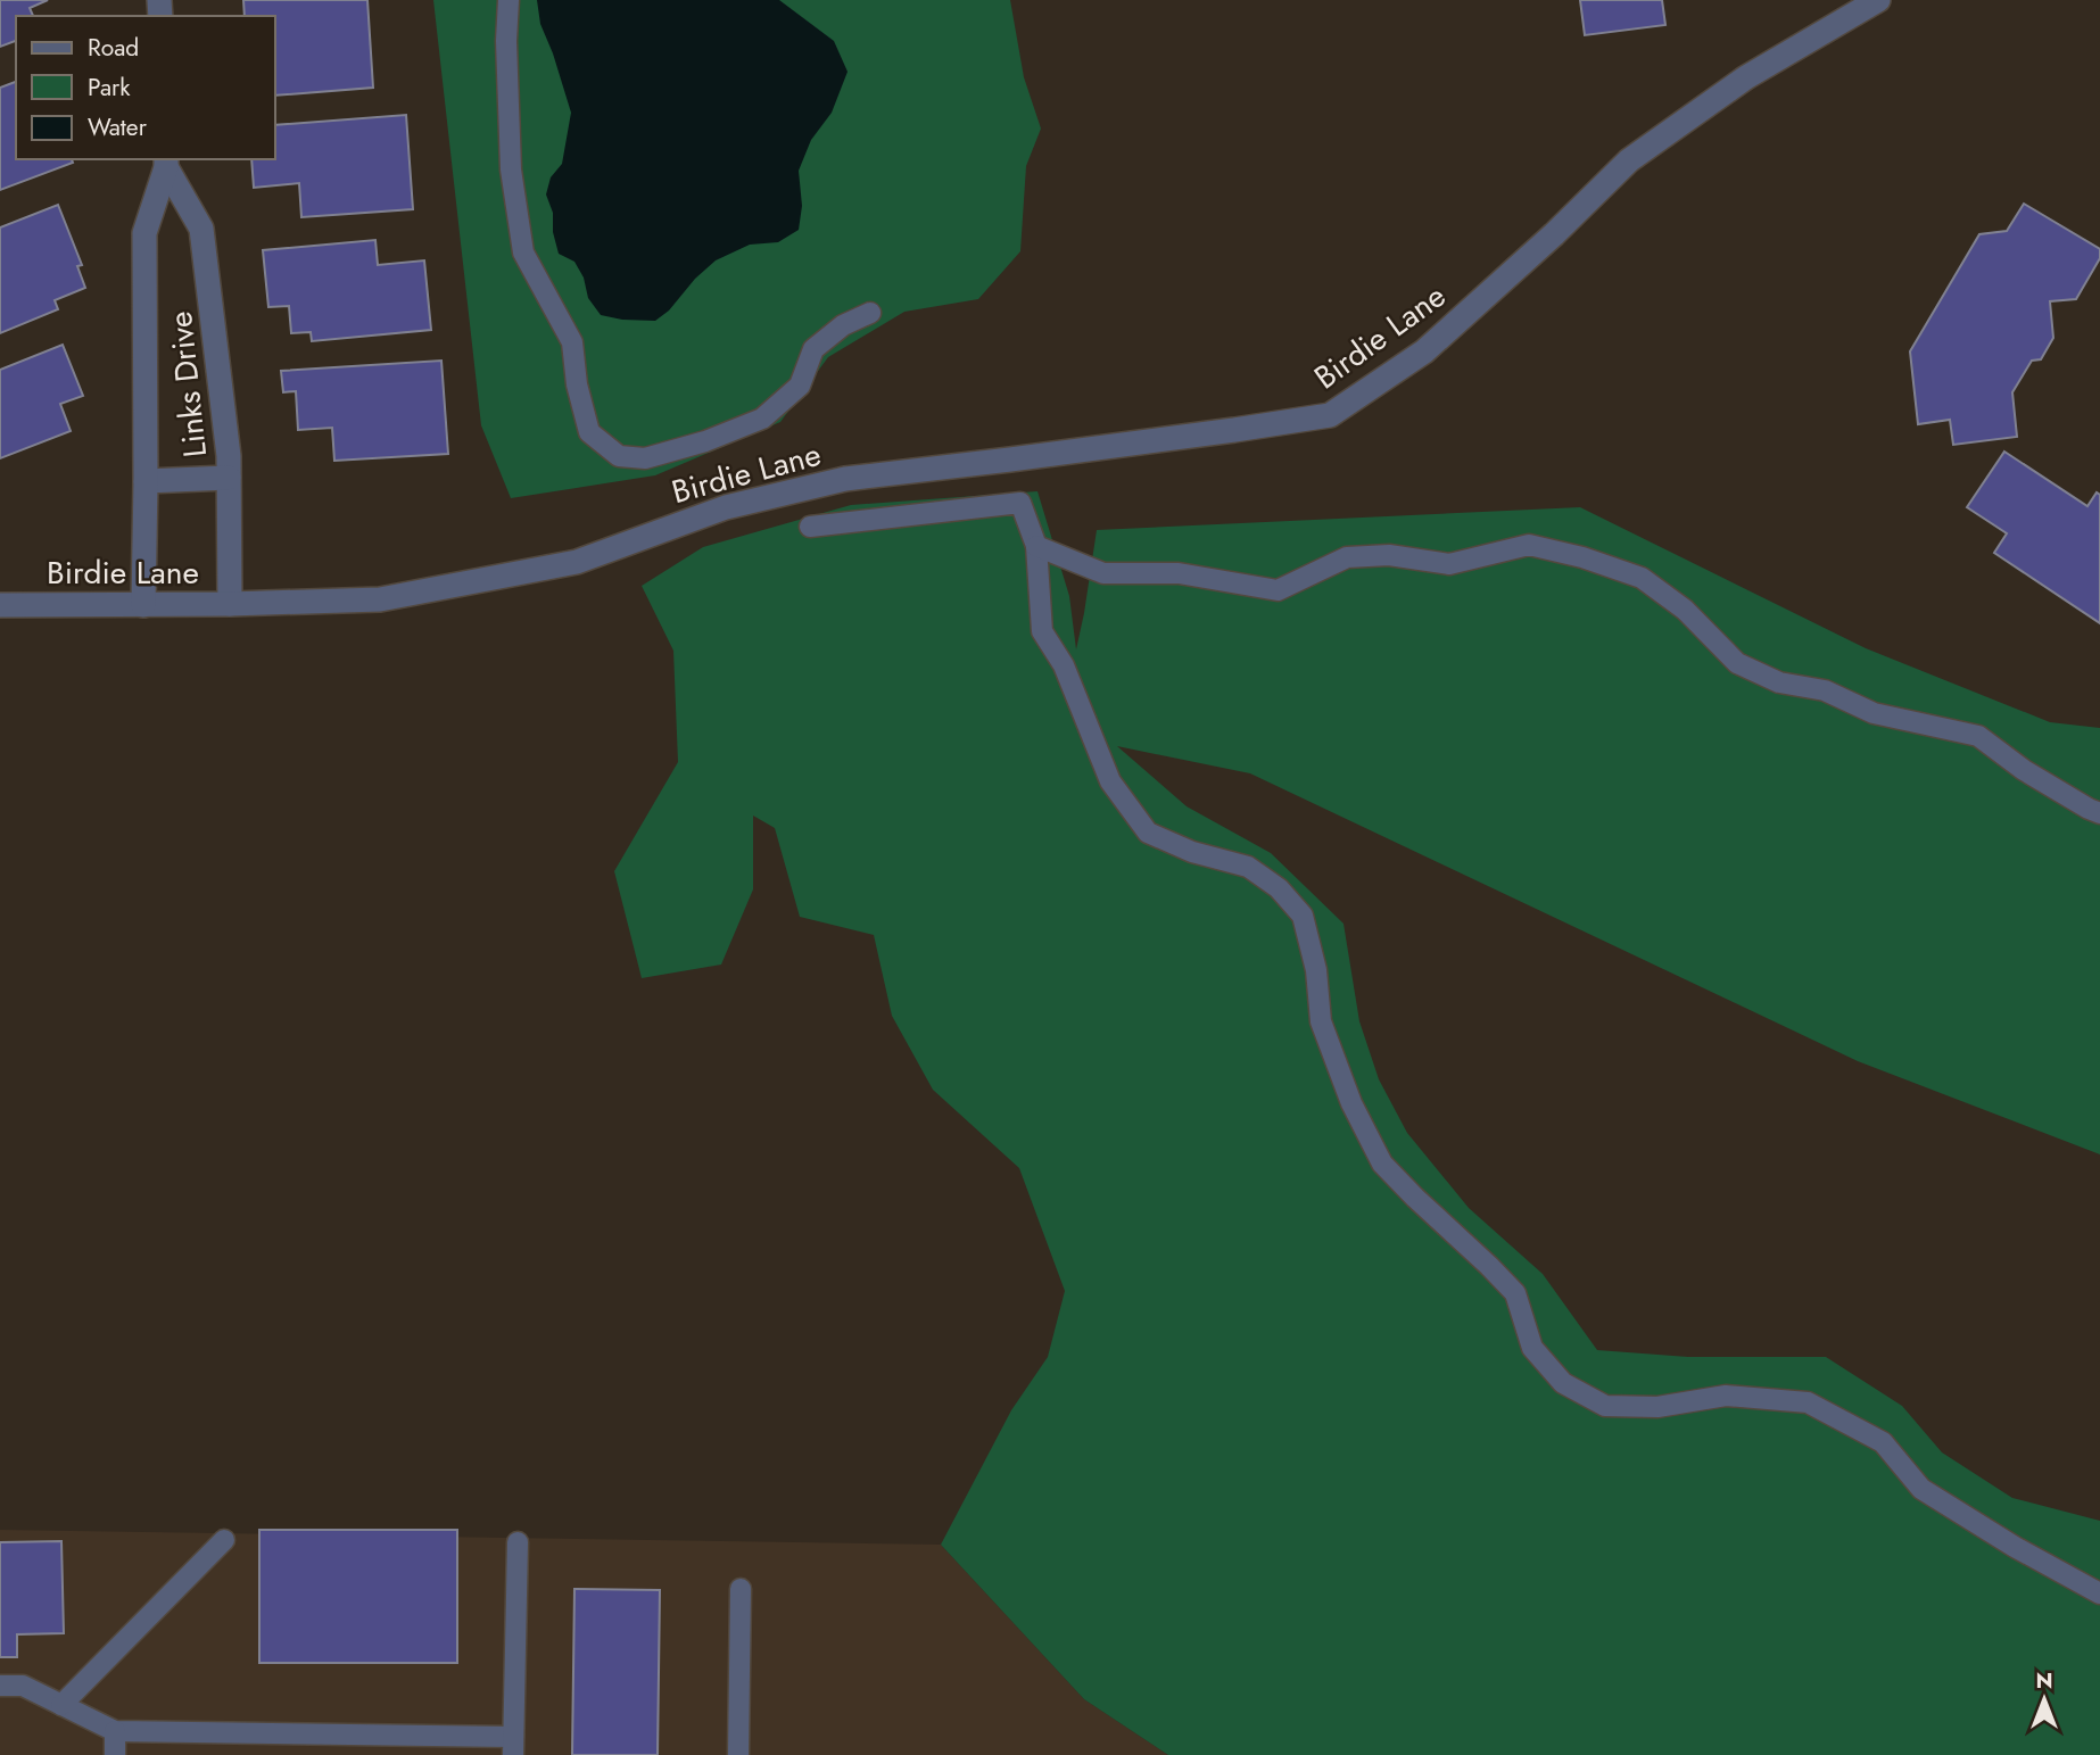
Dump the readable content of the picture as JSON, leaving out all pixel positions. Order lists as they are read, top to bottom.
{
  "streets": {
    "street": ["Birdie Lane", "Links Drive"]
  },
  "crossings": [
    ["Birdie Lane", "Links Drive"]
  ],
  "legend": ["Road", "Park", "Water"],
  "north": "top"
}
